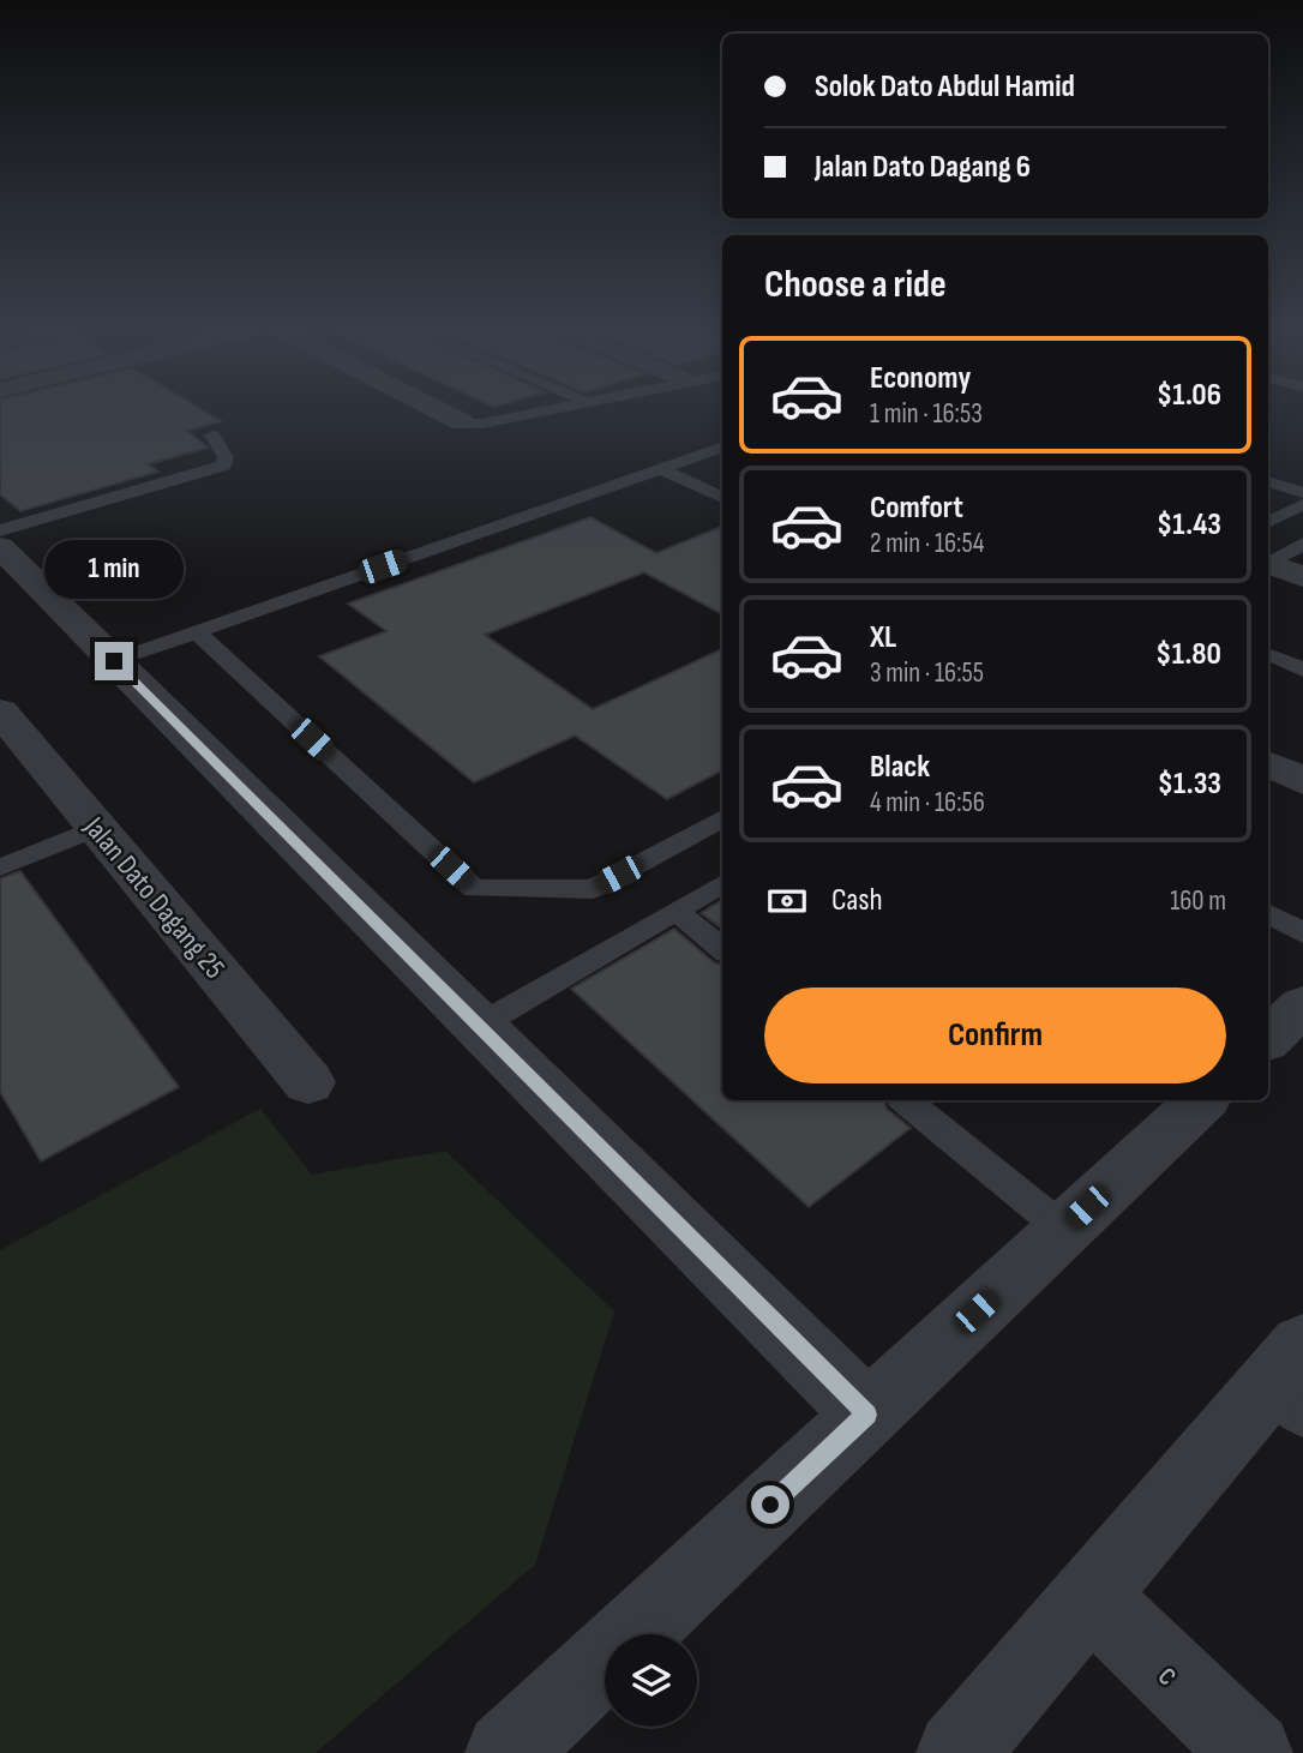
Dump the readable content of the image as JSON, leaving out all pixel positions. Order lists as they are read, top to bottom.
{
  "streets": {
    "street": ["Jalan Dato Dagang 25", "c"]
  },
  "page": {
    "banner": ["Solok Dato Abdul Hamid", "Jalan Dato Dagang 6"],
    "heading": "Choose a ride",
    "list": [
      {
        "name": "Economy",
        "note": "1 min · 16:53",
        "value": "$1.06"
      },
      {
        "name": "Comfort",
        "note": "2 min · 16:54",
        "value": "$1.43"
      },
      {
        "name": "XL",
        "note": "3 min · 16:55",
        "value": "$1.80"
      },
      {
        "name": "Black",
        "note": "4 min · 16:56",
        "value": "$1.33"
      }
    ],
    "bubble": "1 min",
    "pay": ["Cash", "160 m"],
    "buttons": "Confirm"
  }
}
